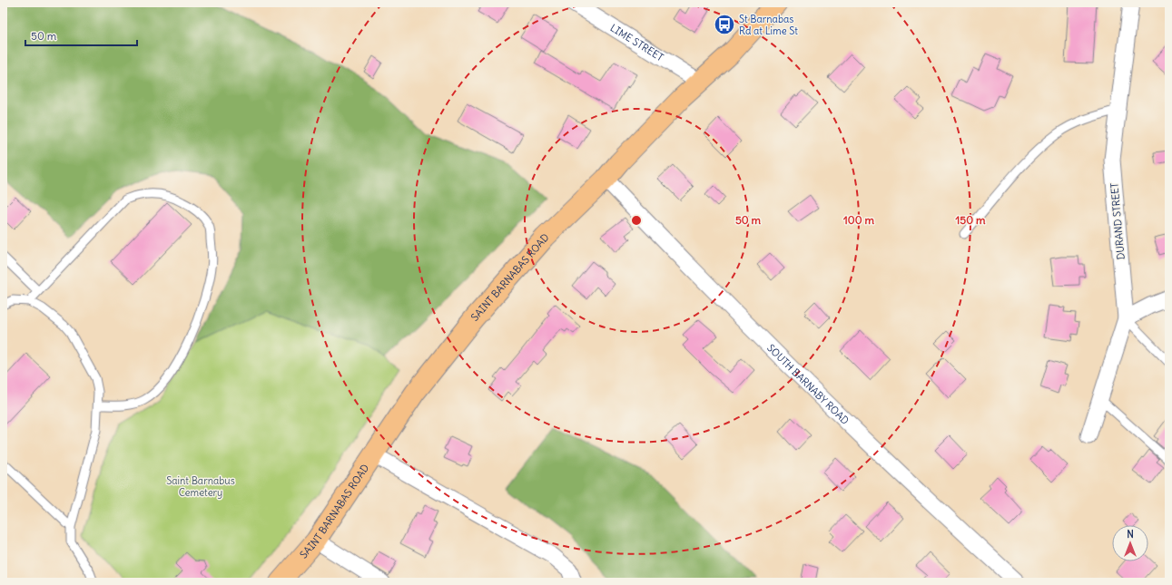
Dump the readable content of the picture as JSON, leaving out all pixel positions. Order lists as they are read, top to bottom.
{
  "streets": {
    "main road": ["SAINT BARNABAS ROAD"],
    "street": ["LIME STREET", "DURAND STREET", "SOUTH BARNABY ROAD"]
  },
  "crossings": [
    ["LIME STREET", "SAINT BARNABAS ROAD"],
    ["SAINT BARNABAS ROAD", "SOUTH BARNABY ROAD"]
  ],
  "parks": ["Saint Barnabus Cemetery"],
  "places": {
    "bus stop": ["St Barnabas Rd at Lime St"]
  },
  "scale_bar": "50 m",
  "north": "top",
  "rings": ["50 m", "100 m", "150 m"]
}
